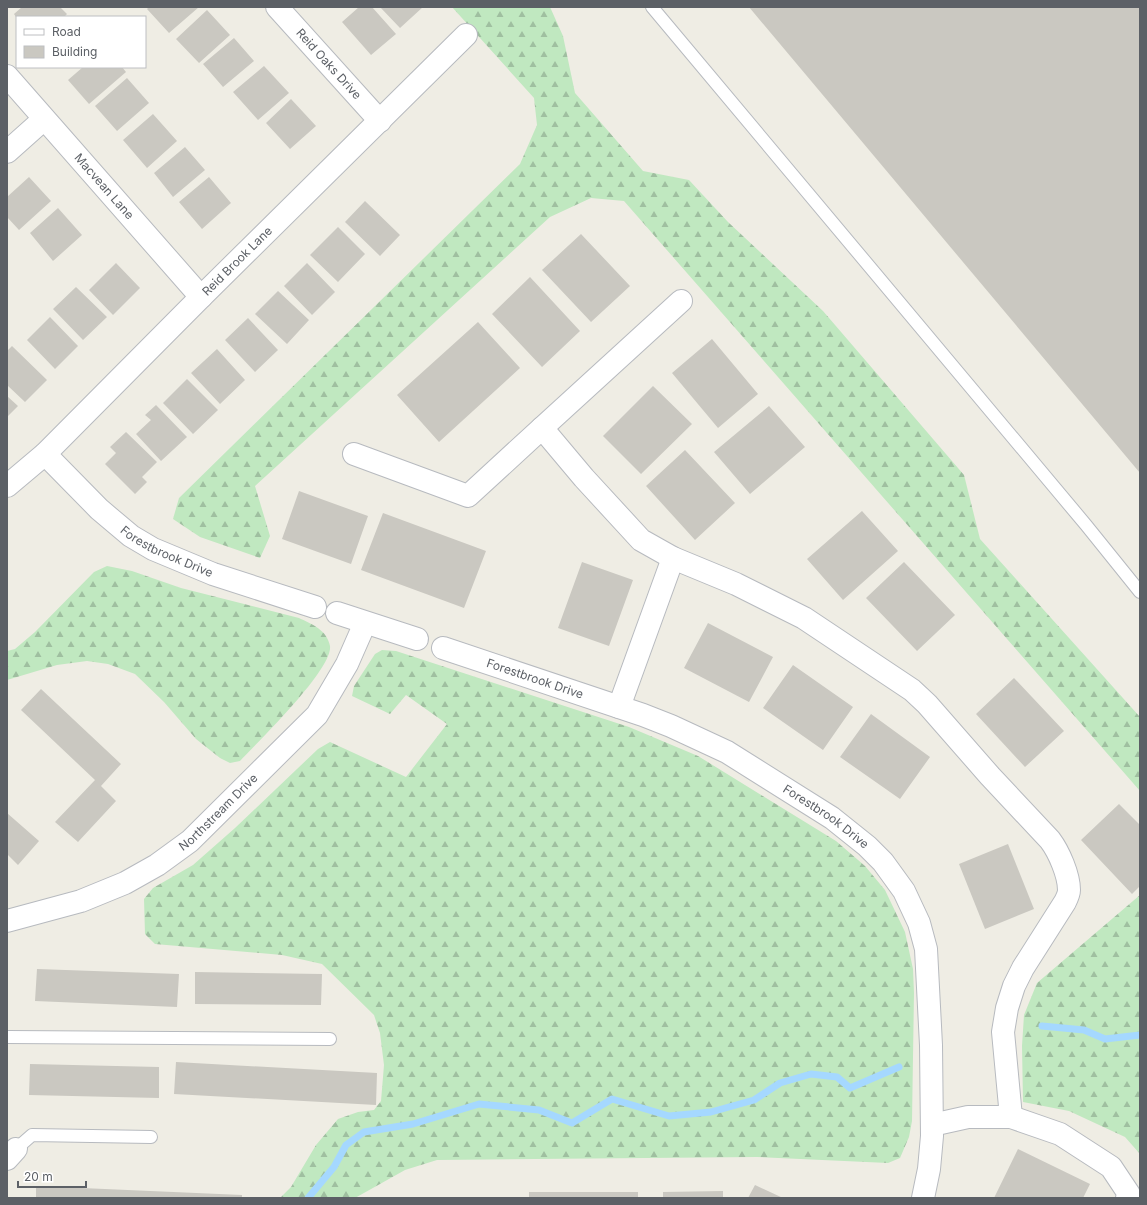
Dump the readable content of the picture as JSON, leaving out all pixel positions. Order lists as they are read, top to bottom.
{
  "streets": {
    "street": [
      "Reid Oaks Drive",
      "Macvean Lane",
      "Reid Brook Lane",
      "Forestbrook Drive",
      "Northstream Drive"
    ]
  },
  "crossings": [
    ["Reid Oaks Drive", "Reid Brook Lane"],
    ["Macvean Lane", "Reid Brook Lane"],
    ["Reid Brook Lane", "Forestbrook Drive"]
  ],
  "legend": ["Road", "Building"],
  "scale_bar": "20 m"
}
